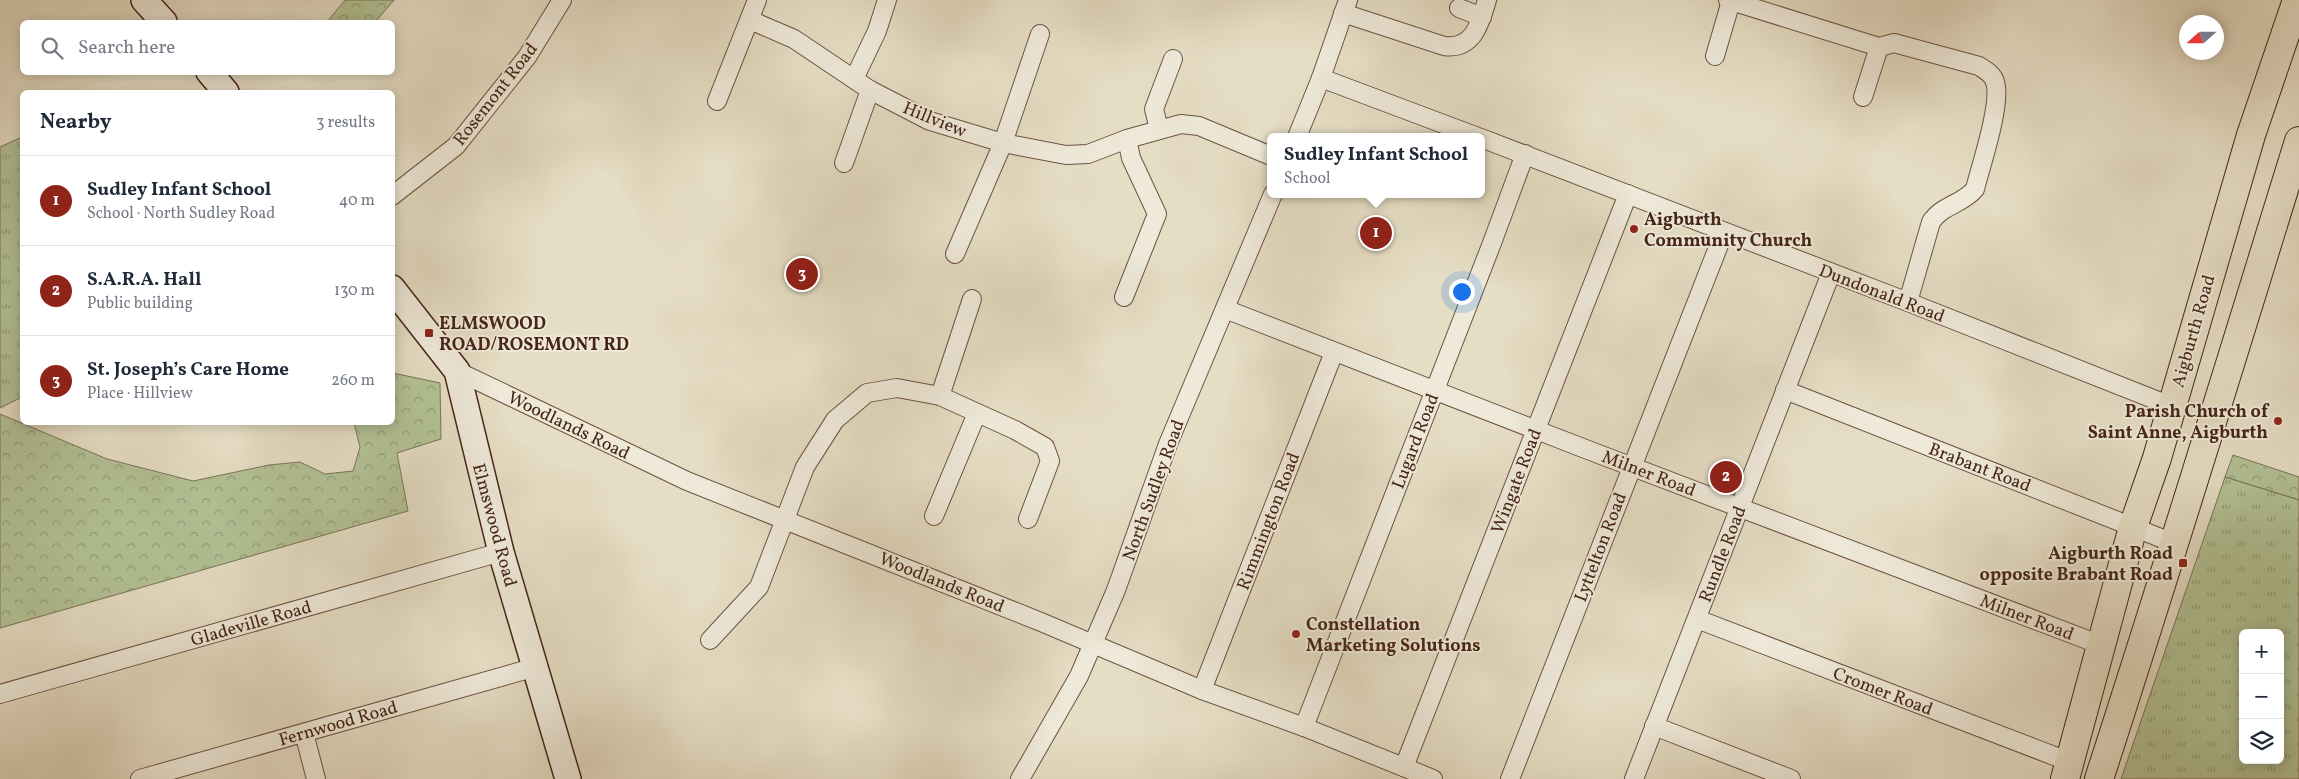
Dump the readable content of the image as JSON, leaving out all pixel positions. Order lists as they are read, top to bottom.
{
  "streets": {
    "highway": ["Aigburth Road"],
    "street": [
      "Rosemont Road",
      "Hillview",
      "Dundonald Road",
      "Woodlands Road",
      "Lugard Road",
      "Brabant Road",
      "Milner Road",
      "Wingate Road",
      "North Sudley Road",
      "Rimmington Road",
      "Elmswood Road",
      "Lyttelton Road",
      "Rundle Road",
      "Gladeville Road",
      "Cromer Road",
      "Fernwood Road"
    ]
  },
  "crossings": [
    ["Dundonald Road", "Aigburth Road"],
    ["Dundonald Road", "Lugard Road"],
    ["Dundonald Road", "Wingate Road"],
    ["Dundonald Road", "Lyttelton Road"],
    ["Dundonald Road", "Rundle Road"],
    ["Aigburth Road", "Brabant Road"],
    ["Aigburth Road", "Milner Road"],
    ["Aigburth Road", "Cromer Road"],
    ["Woodlands Road", "Lugard Road"],
    ["Woodlands Road", "Wingate Road"],
    ["Woodlands Road", "North Sudley Road"],
    ["Woodlands Road", "Rimmington Road"],
    ["Woodlands Road", "Elmswood Road"],
    ["Lugard Road", "Milner Road"],
    ["Brabant Road", "Rundle Road"],
    ["Milner Road", "Wingate Road"],
    ["Milner Road", "North Sudley Road"],
    ["Milner Road", "Rimmington Road"],
    ["Milner Road", "Lyttelton Road"],
    ["Milner Road", "Rundle Road"],
    ["Elmswood Road", "Gladeville Road"],
    ["Elmswood Road", "Fernwood Road"],
    ["Rundle Road", "Cromer Road"]
  ],
  "places": {
    "other": ["Aigburth Community Church", "Parish Church of Saint Anne, Aigburth", "Constellation Marketing Solutions"],
    "transit": ["ELMSWOOD ROAD/ROSEMONT RD", "Aigburth Road opposite Brabant Road"]
  },
  "north": "left",
  "page": {
    "search": "Search here",
    "heading": ["Nearby", "3 results"],
    "popup": ["Sudley Infant School", "School"],
    "list": [
      {
        "mark": "1",
        "name": "Sudley Infant School",
        "note": "School · North Sudley Road",
        "value": "40 m"
      },
      {
        "mark": "2",
        "name": "S.A.R.A. Hall",
        "note": "Public building",
        "value": "130 m"
      },
      {
        "mark": "3",
        "name": "St. Joseph’s Care Home",
        "note": "Place · Hillview",
        "value": "260 m"
      }
    ],
    "pins": ["1", "3", "2"],
    "map_buttons": ["+", "−"]
  }
}
